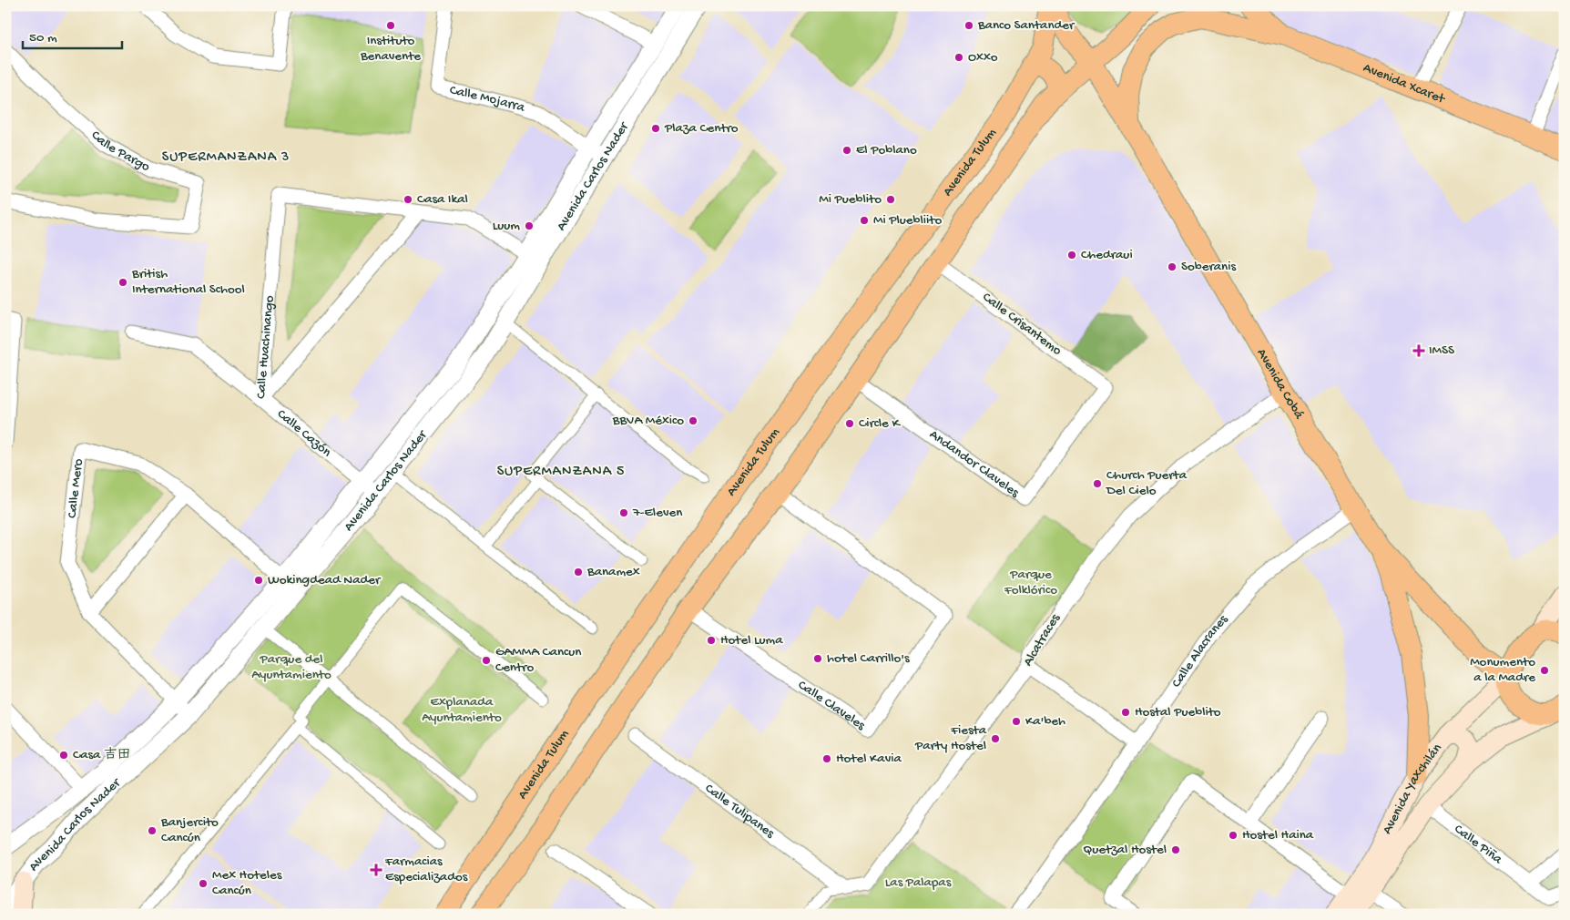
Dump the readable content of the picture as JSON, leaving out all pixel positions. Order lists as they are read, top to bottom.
{
  "streets": {
    "main road": [
      "Avenida Xcaret",
      "Avenida Tulum",
      "Avenida Cobá",
      "Avenida Yaxchilán"
    ],
    "street": [
      "Calle Mojarra",
      "Calle Pargo",
      "Avenida Carlos Nader",
      "Calle Crisantemo",
      "Calle Huachinango",
      "Calle Cazón",
      "Andandor Claveles",
      "Calle Mero",
      "Alcatraces",
      "Calle Alacranes",
      "Calle Claveles",
      "Calle Tulipanes",
      "Calle Piña"
    ]
  },
  "crossings": [
    ["Calle Mojarra", "Avenida Carlos Nader"],
    ["Avenida Tulum", "Calle Crisantemo"],
    ["Avenida Tulum", "Avenida Cobá"],
    ["Avenida Tulum", "Andandor Claveles"],
    ["Avenida Tulum", "Calle Claveles"],
    ["Avenida Carlos Nader", "Calle Huachinango"],
    ["Avenida Carlos Nader", "Calle Cazón"],
    ["Avenida Carlos Nader", "Calle Mero"],
    ["Calle Crisantemo", "Andandor Claveles"],
    ["Calle Huachinango", "Calle Cazón"],
    ["Avenida Cobá", "Alcatraces"],
    ["Avenida Cobá", "Calle Alacranes"],
    ["Avenida Cobá", "Avenida Yaxchilán"],
    ["Alcatraces", "Calle Tulipanes"],
    ["Avenida Yaxchilán", "Calle Piña"]
  ],
  "districts": ["SUPERMANZANA 3", "SUPERMANZANA 5"],
  "parks": [
    "Parque Folklórico",
    "Parque del Ayuntamiento",
    "Explanada Ayuntamiento",
    "Las Palapas"
  ],
  "places": {
    "other": [
      "Instituto Benavente",
      "Banco Santander",
      "Oxxo",
      "Plaza Centro",
      "El Poblano",
      "Casa Ikal",
      "Mi Pueblito",
      "Mi Pluebliito",
      "Luum",
      "Chedraui",
      "Soberanis",
      "British International School",
      "BBVA México",
      "Circle K",
      "Church Puerta Del Cielo",
      "7-Eleven",
      "Banamex",
      "Wokingdead Nader",
      "Hotel Luma",
      "hotel Carrillo's",
      "GAMMA Cancun Centro",
      "Monumento a la Madre",
      "Hostal Pueblito",
      "Ka'beh",
      "Fiesta Party Hostel",
      "Casa 吉田",
      "Hotel Kavia",
      "Banjercito Cancún",
      "Hostel Haina",
      "Quetzal Hostel",
      "Mex Hoteles Cancún"
    ],
    "health": ["IMSS", "Farmacias Especializados"]
  },
  "scale_bar": "50 m"
}
